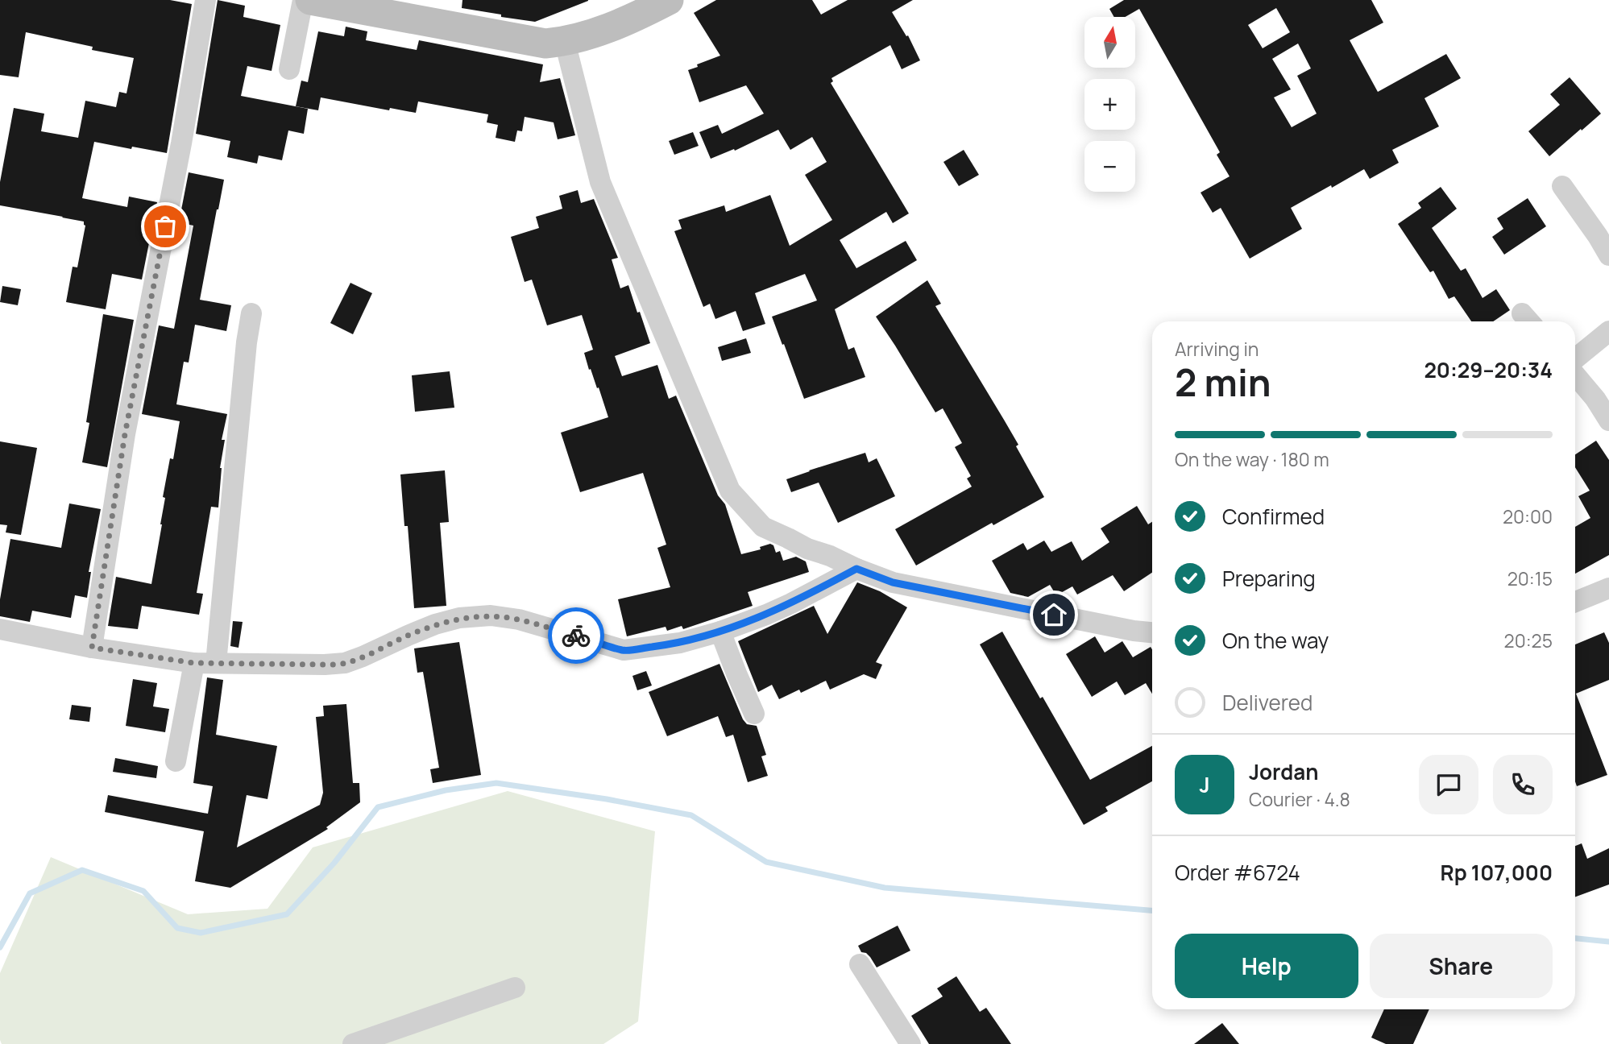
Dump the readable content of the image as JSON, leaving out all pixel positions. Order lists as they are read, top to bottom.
{
  "north": "top",
  "page": {
    "map_buttons": ["+", "−"],
    "heading": ["2 min", "Arriving in", "20:29–20:34"],
    "panel": [
      "Jordan",
      "Courier · 4.8",
      "Order #6724",
      "Rp 107,000"
    ],
    "bar": "On the way · 180 m",
    "list": [
      ["Confirmed", "20:00"],
      ["Preparing", "20:15"],
      ["On the way", "20:25"],
      "Delivered"
    ],
    "round": "J",
    "buttons": ["Help", "Share"]
  }
}
